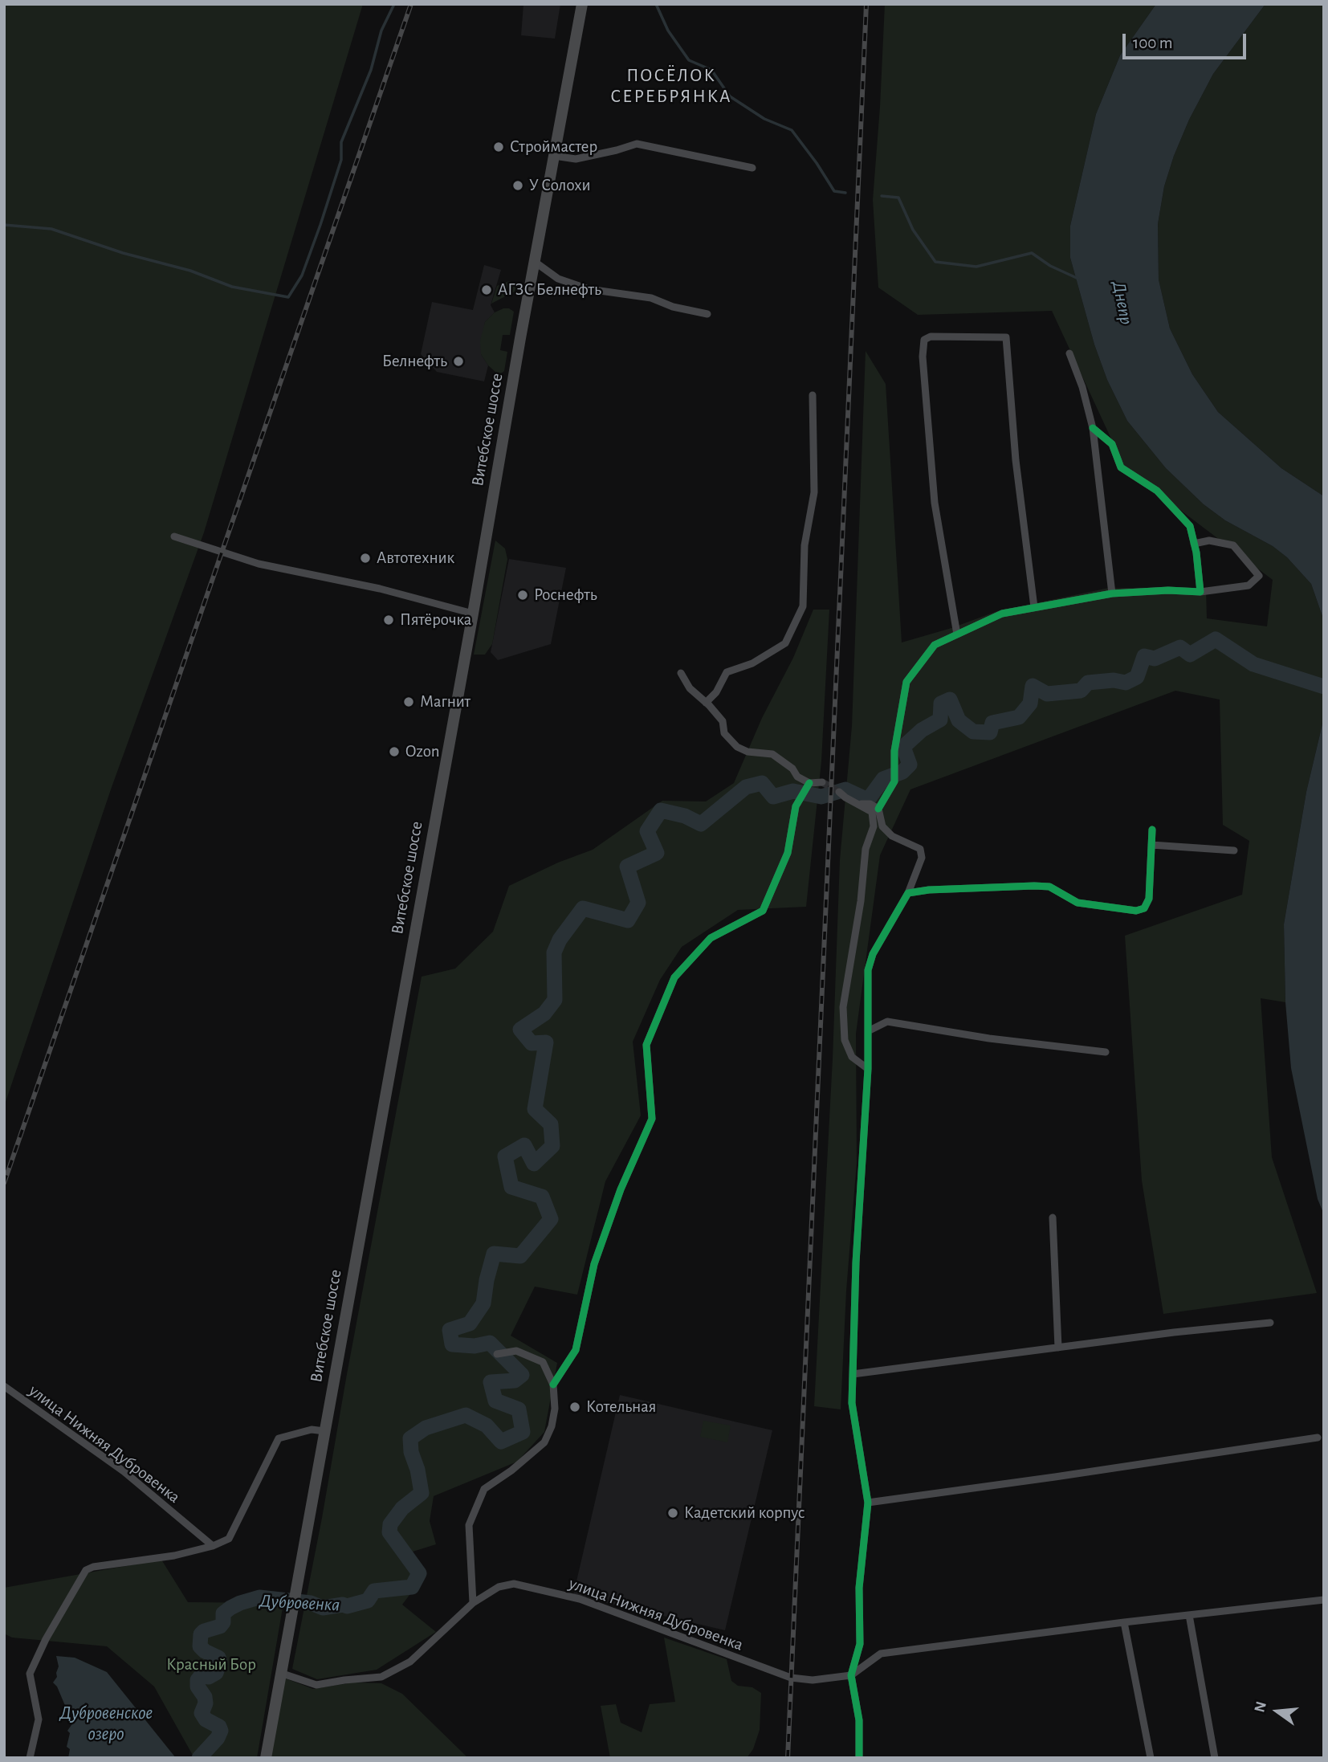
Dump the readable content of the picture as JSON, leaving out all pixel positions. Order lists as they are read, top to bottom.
{
  "streets": {
    "main road": ["Витебское шоссе"],
    "street": ["улица Нижняя Дубровенка"]
  },
  "crossings": [
    ["Витебское шоссе", "улица Нижняя Дубровенка"]
  ],
  "districts": ["ПОСЁЛОК СЕРЕБРЯНКА"],
  "water": ["Днепр", "Дубровенка", "Дубровенское озеро"],
  "parks": ["Красный Бор"],
  "places": [
    "Строймастер",
    "У Солохи",
    "АГЗС Белнефть",
    "Белнефть",
    "Автотехник",
    "Роснефть",
    "Пятёрочка",
    "Магнит",
    "Ozon",
    "Котельная",
    "Кадетский корпус"
  ],
  "scale_bar": "100 m",
  "north": "left"
}
